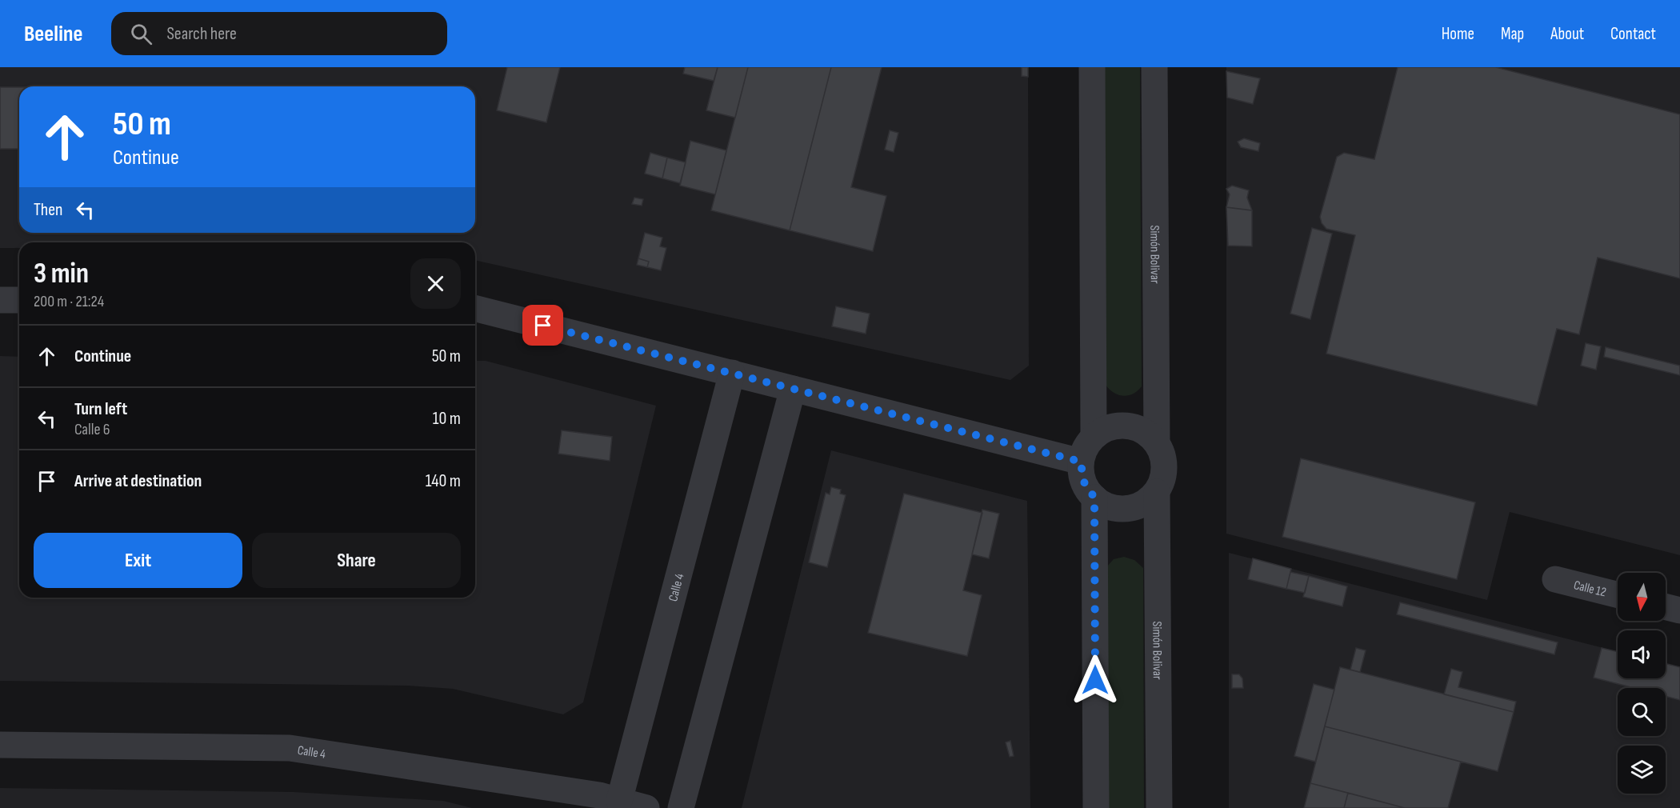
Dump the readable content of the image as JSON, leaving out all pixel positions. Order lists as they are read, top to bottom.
{
  "streets": {
    "street": ["Simón Bolivar", "Calle 4", "Calle 12"]
  },
  "north": "bottom",
  "page": {
    "header": "Beeline",
    "search": "Search here",
    "nav": [
      "Home",
      "Map",
      "About",
      "Contact"
    ],
    "turn": ["50 m", "Continue"],
    "then": "Then",
    "heading": ["3 min", "200 m · 21:24"],
    "list": [
      {
        "name": "Continue",
        "value": "50 m"
      },
      {
        "name": "Turn left",
        "note": "Calle 6",
        "value": "10 m"
      },
      {
        "name": "Arrive at destination",
        "value": "140 m"
      }
    ],
    "buttons": ["Exit", "Share"]
  }
}
